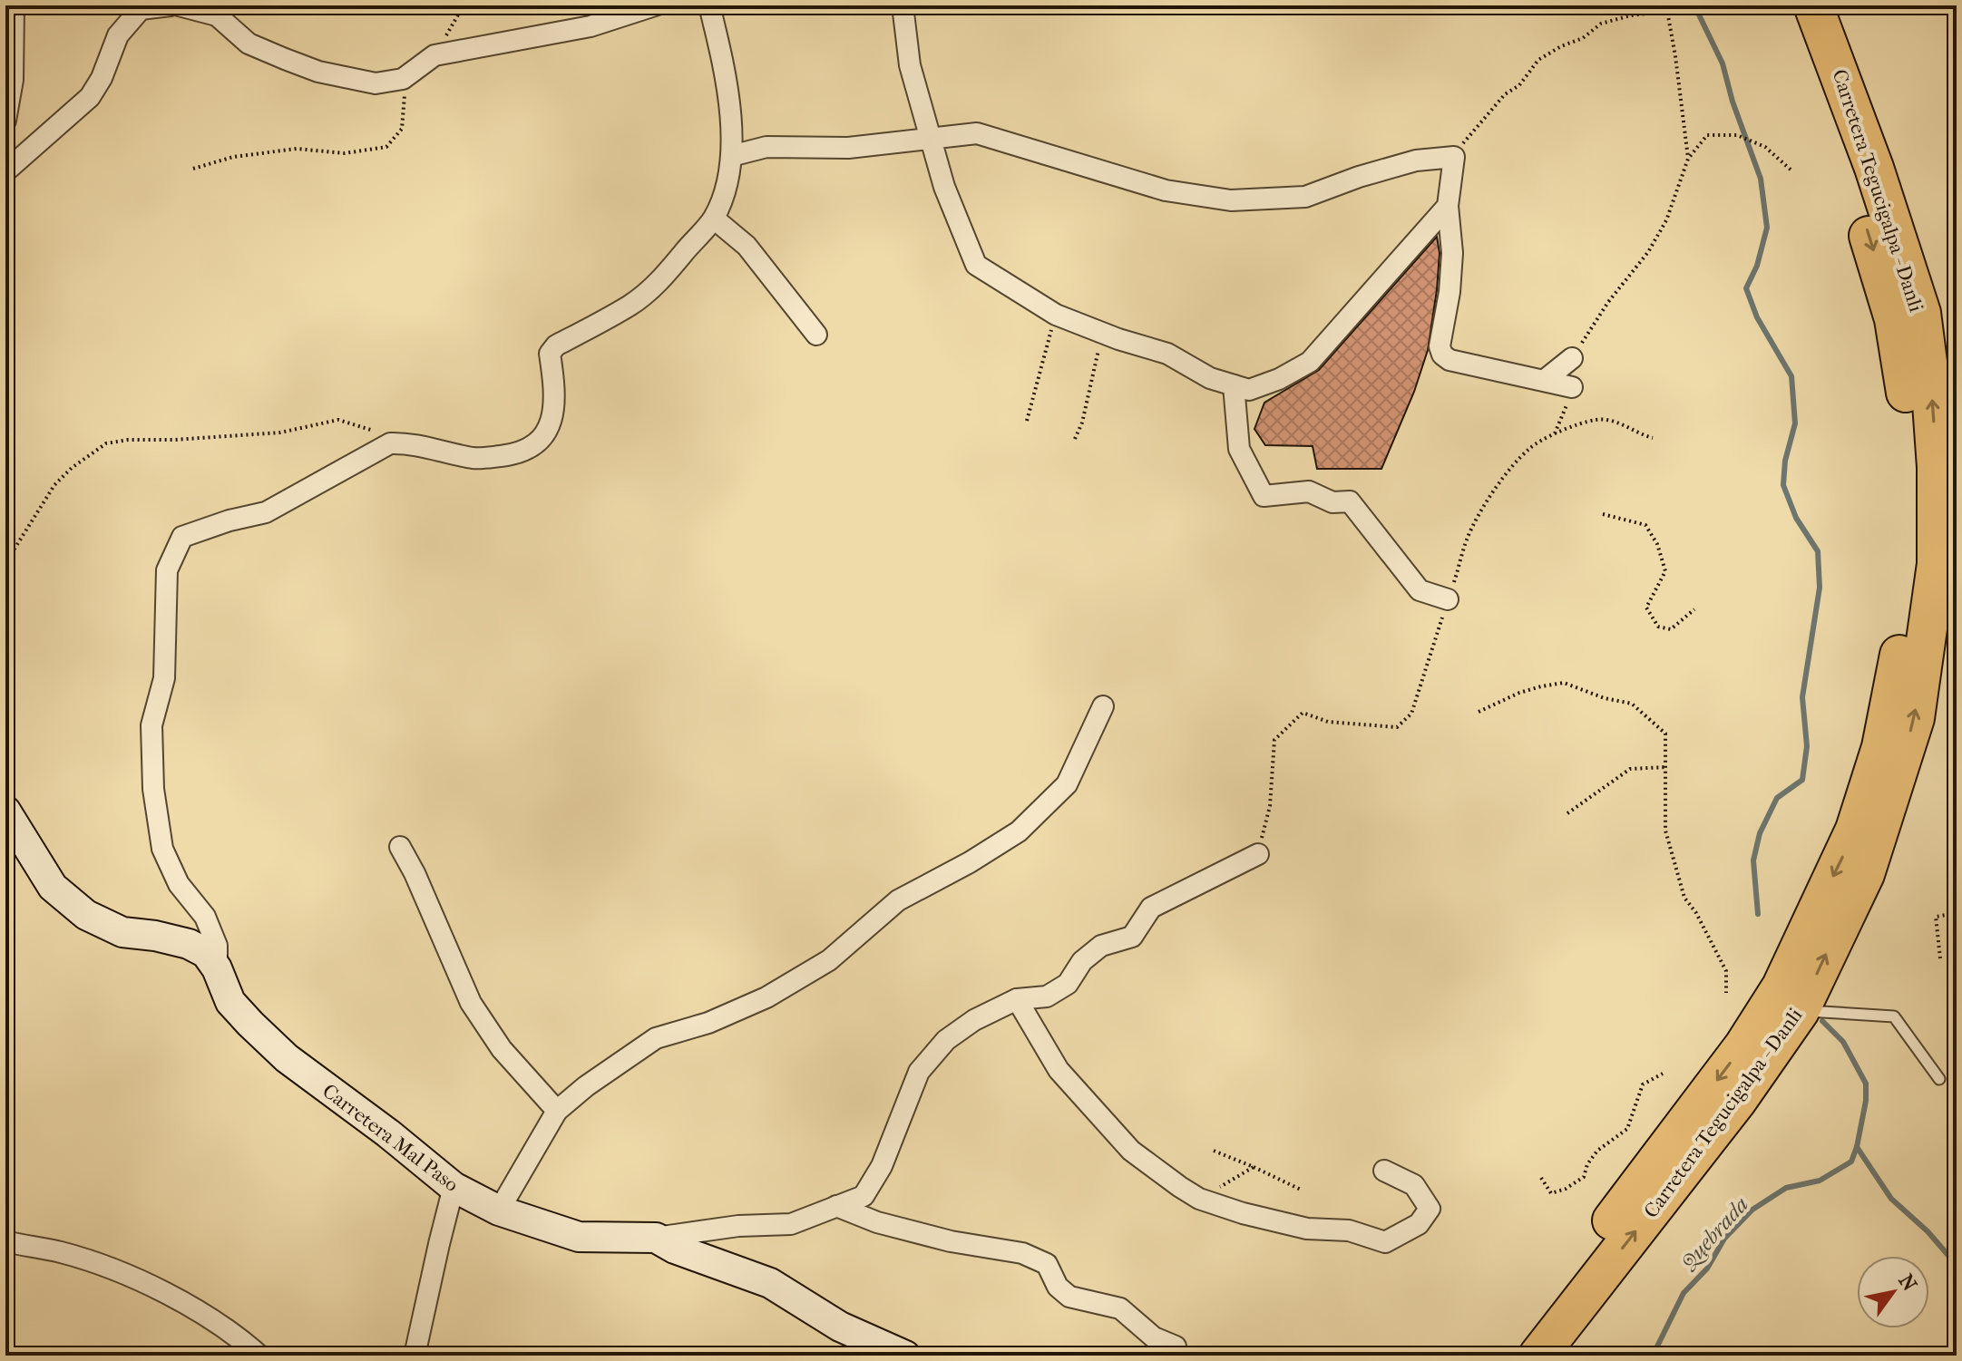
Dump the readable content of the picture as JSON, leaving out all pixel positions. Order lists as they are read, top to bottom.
{
  "streets": {
    "highway": ["Carretera Tegucigalpa - Danli"],
    "street": ["Carretera Mal Paso"]
  },
  "water": ["Quebrada"],
  "north": "top right"
}
